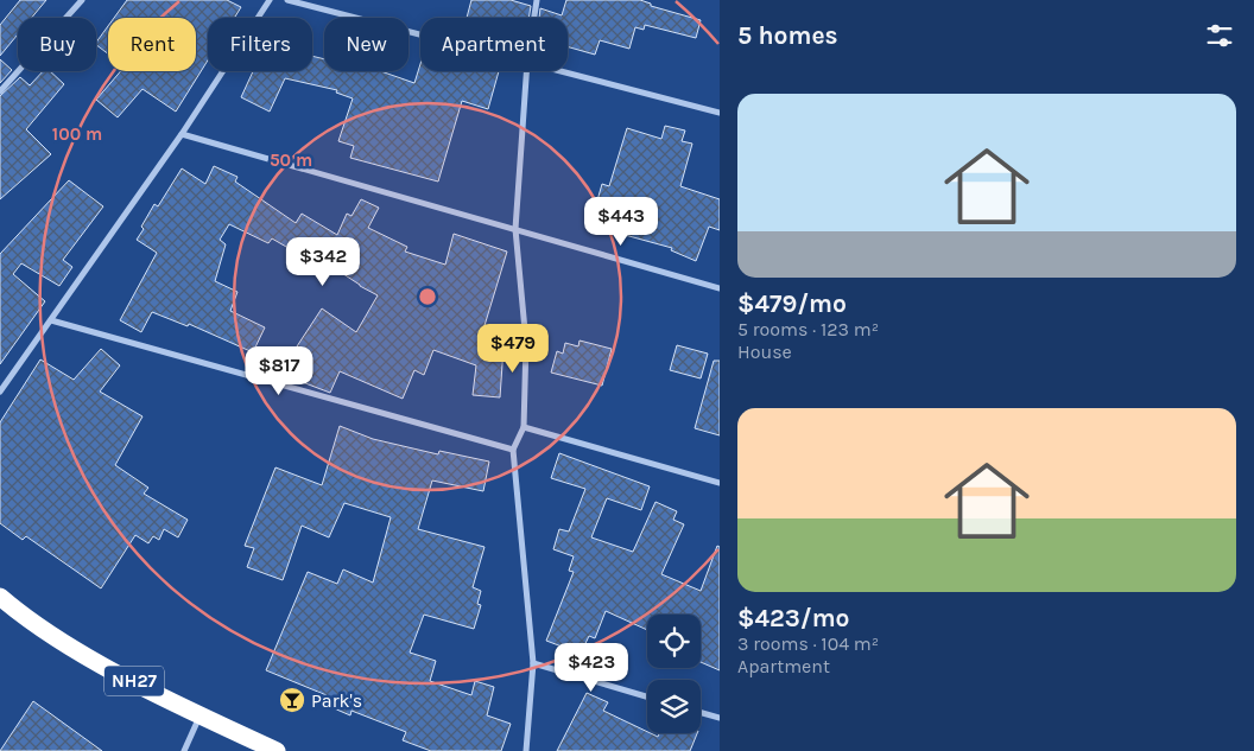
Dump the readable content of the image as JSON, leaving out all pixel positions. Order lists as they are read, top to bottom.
{
  "streets": {
    "highway": ["NH27"]
  },
  "places": {
    "bar": ["Park's"]
  },
  "page": {
    "heading": "5 homes",
    "chip": [
      "Buy",
      "Rent",
      "Filters",
      "New",
      "Apartment"
    ],
    "list": [
      {
        "name": "$479/mo",
        "note": "5 rooms · 123 m² · House"
      },
      {
        "name": "$423/mo",
        "note": "3 rooms · 104 m² · Apartment"
      }
    ],
    "price": [
      "$443",
      "$342",
      "$479",
      "$817",
      "$423"
    ]
  },
  "rings": ["100 m", "50 m"]
}
